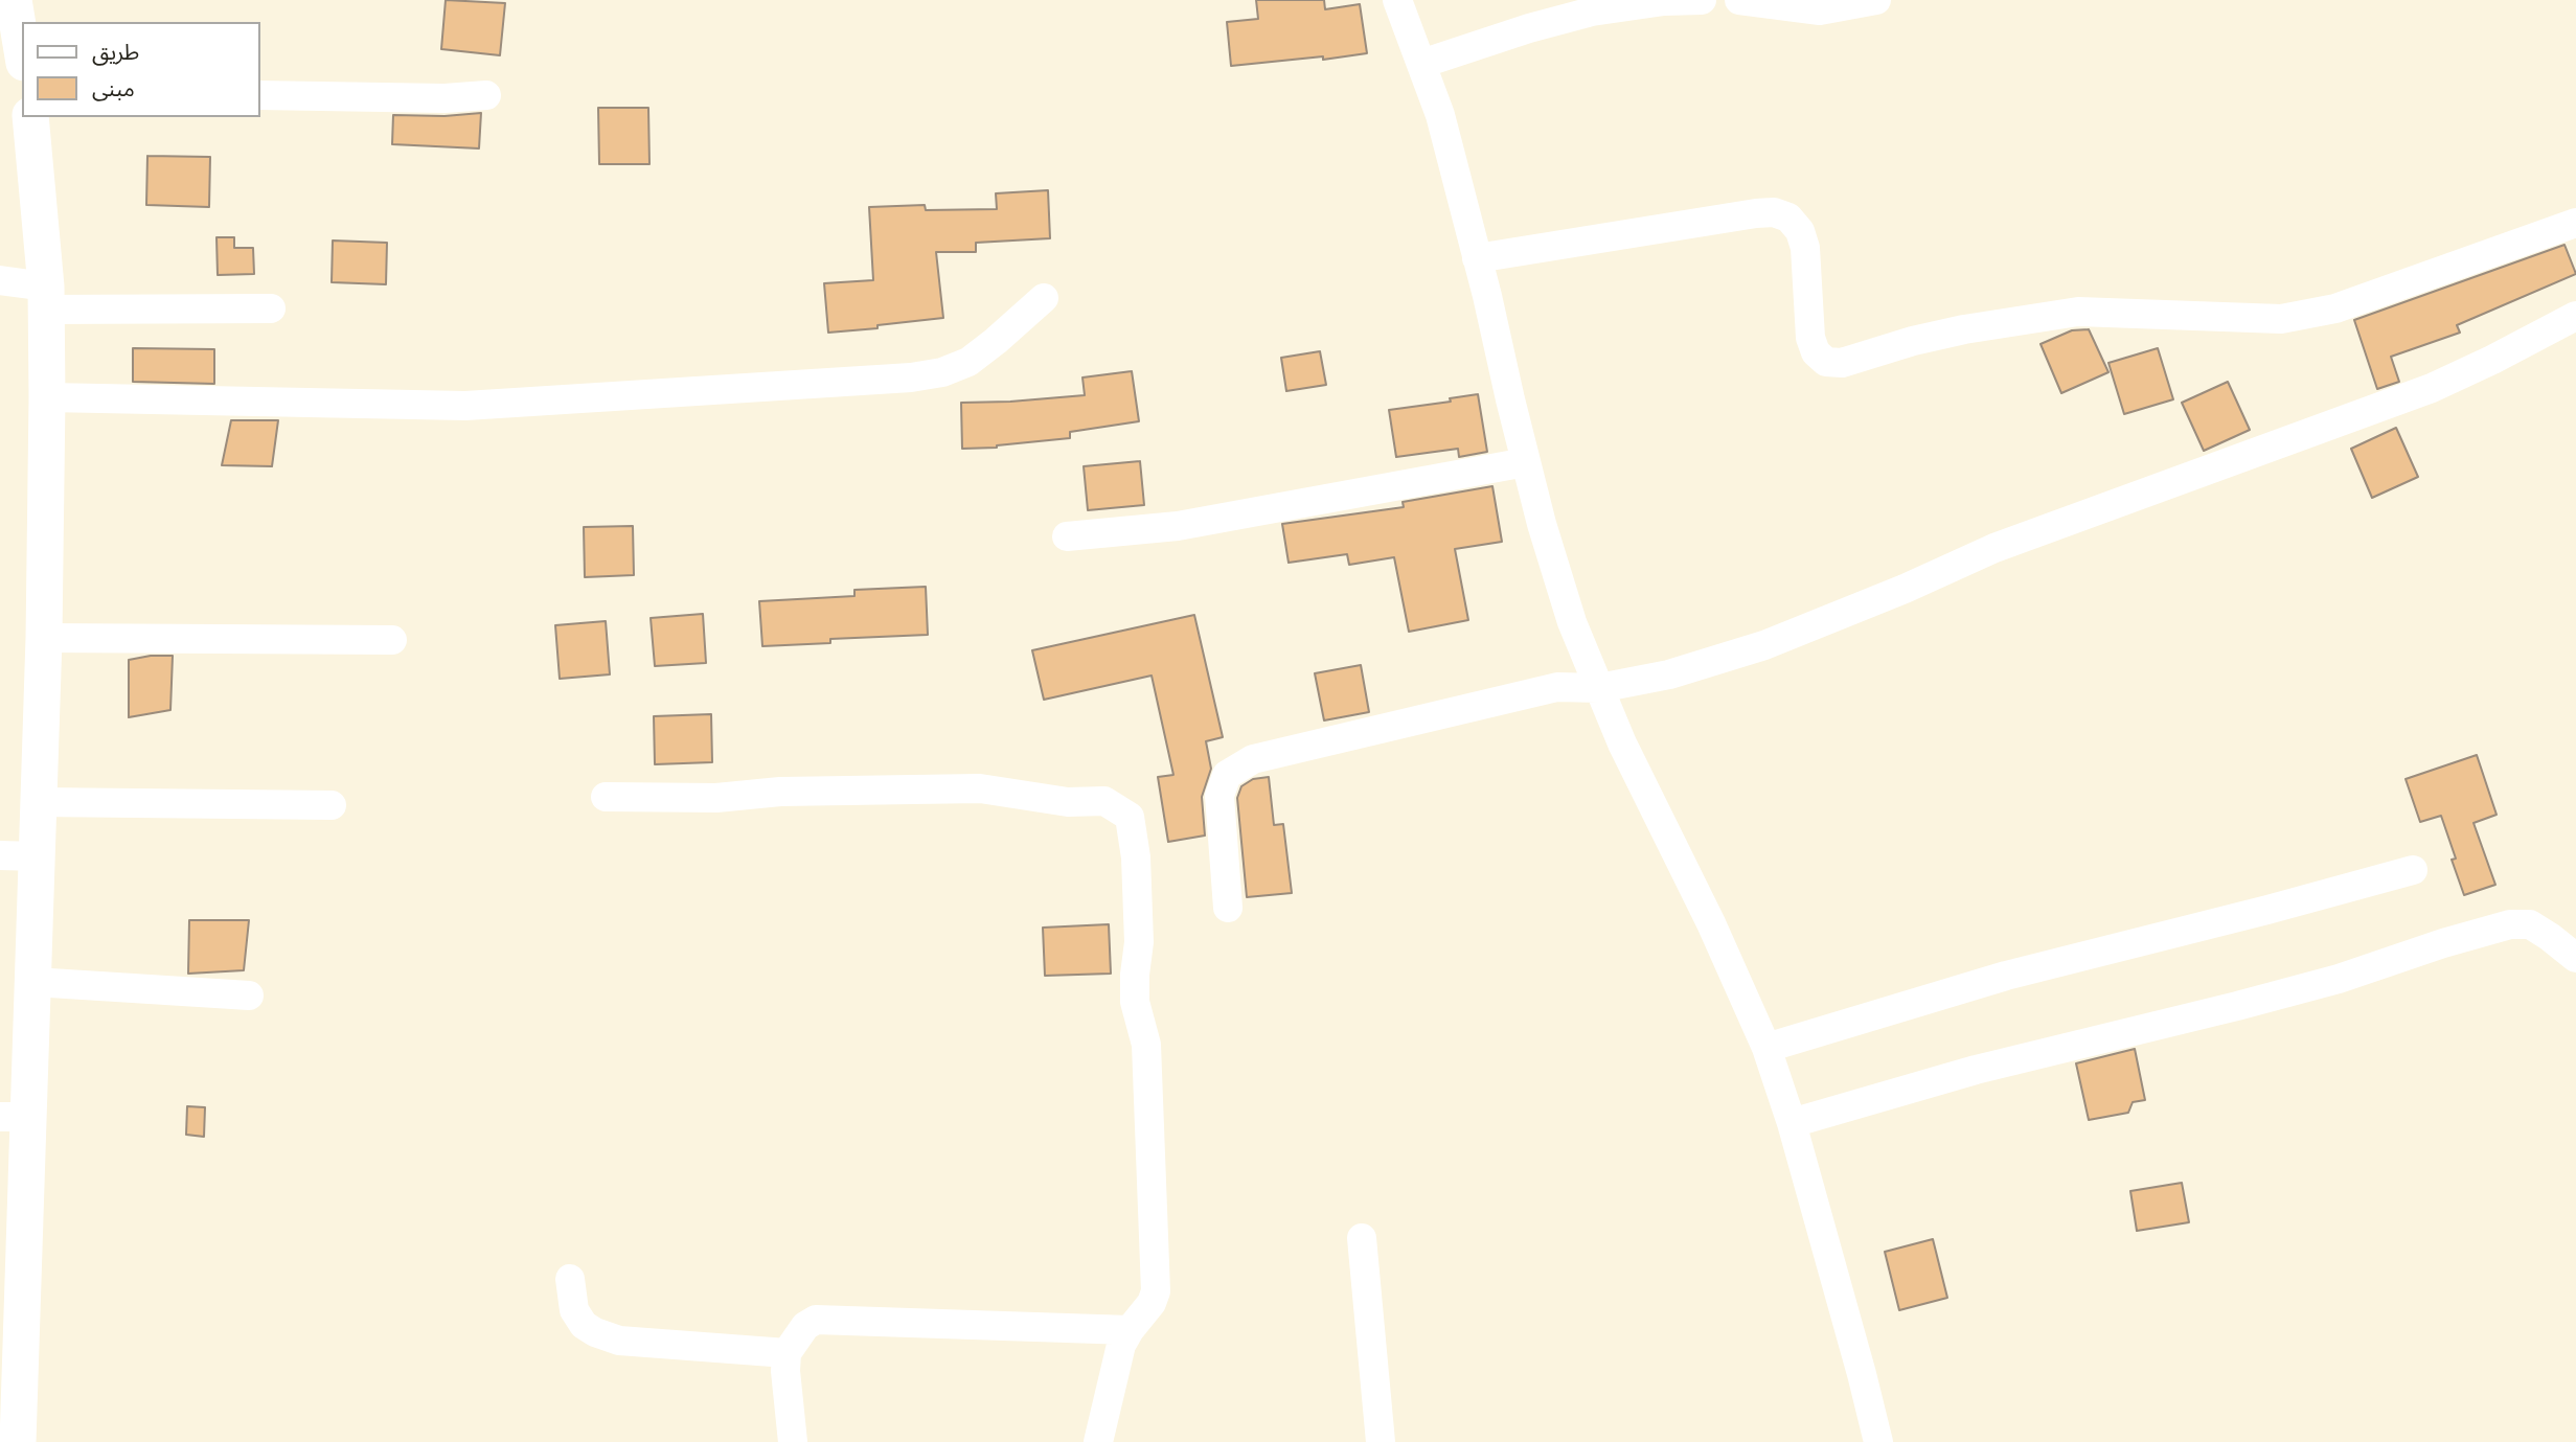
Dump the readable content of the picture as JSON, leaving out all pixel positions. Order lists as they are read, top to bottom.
{
  "legend": ["طريق", "مبنى"]
}
